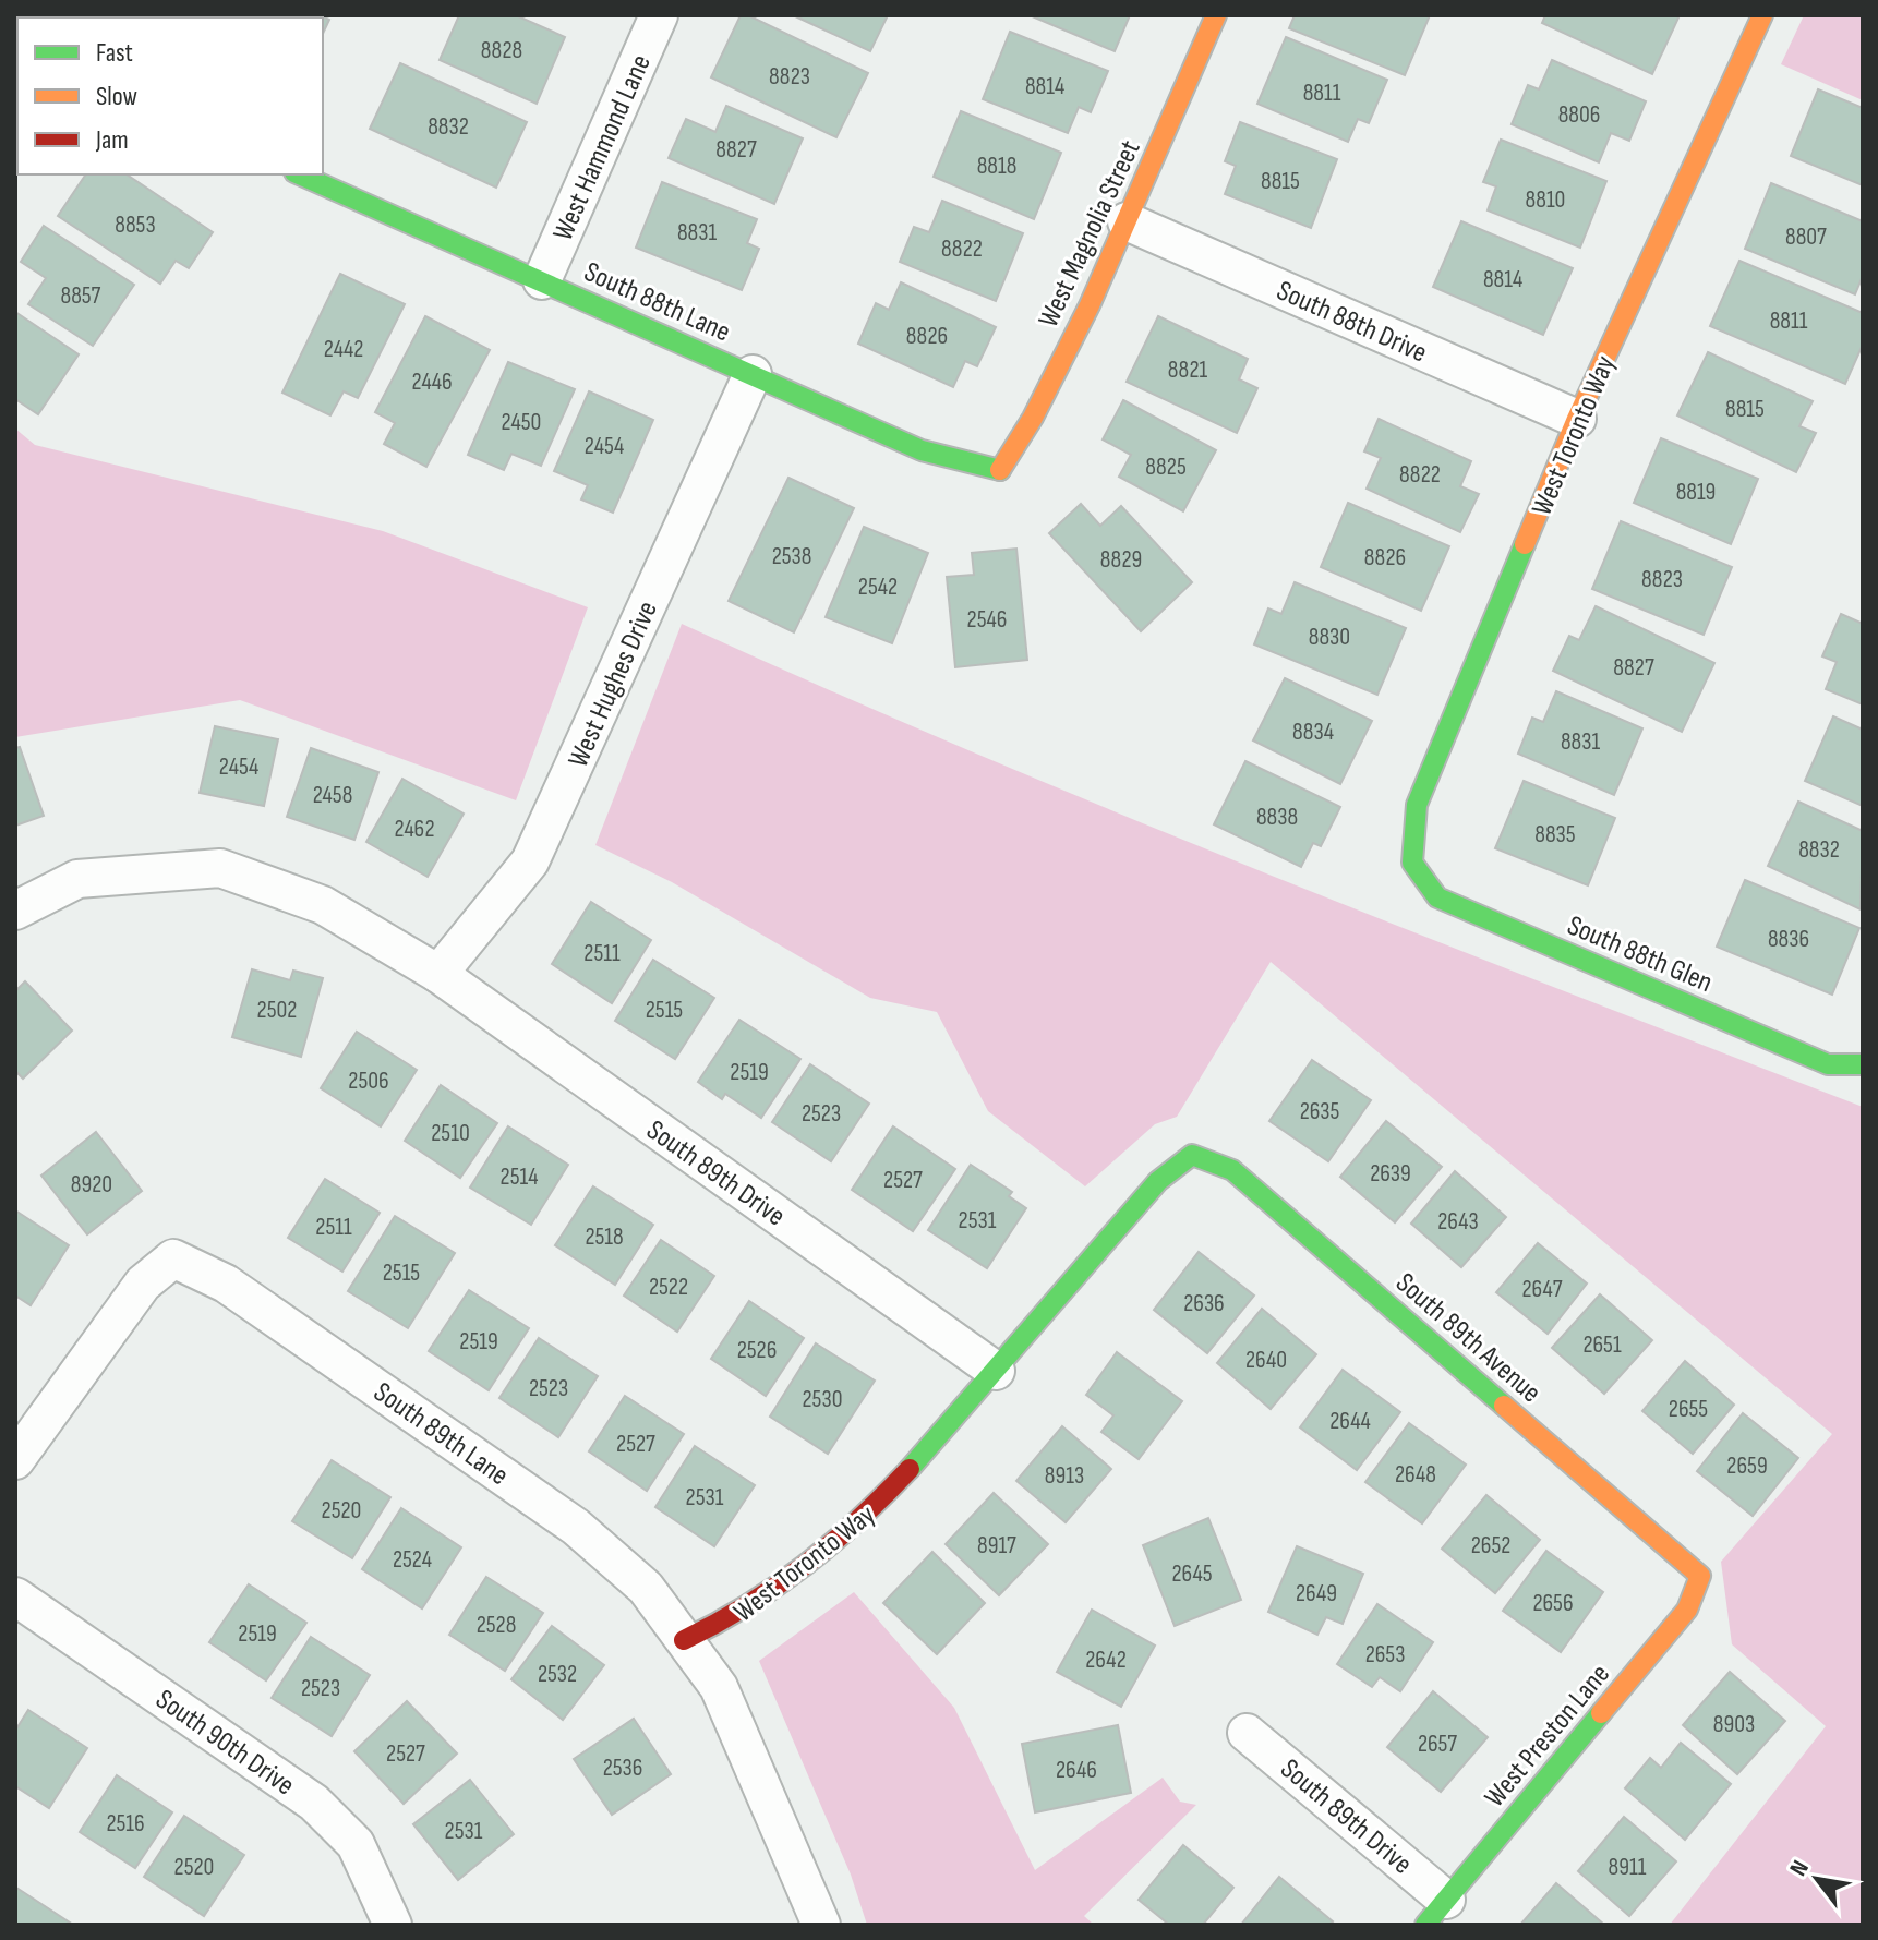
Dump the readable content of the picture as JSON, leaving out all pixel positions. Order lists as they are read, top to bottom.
{
  "streets": {
    "street": [
      "West Hammond Lane",
      "West Magnolia Street",
      "South 88th Lane",
      "South 88th Drive",
      "West Toronto Way",
      "West Hughes Drive",
      "South 88th Glen",
      "South 89th Drive",
      "South 89th Avenue",
      "South 89th Lane",
      "West Preston Lane",
      "South 90th Drive"
    ]
  },
  "crossings": [
    ["West Hammond Lane", "South 88th Lane"],
    ["West Magnolia Street", "South 88th Lane"],
    ["West Magnolia Street", "South 88th Drive"],
    ["South 88th Lane", "West Hughes Drive"],
    ["South 88th Drive", "West Toronto Way"],
    ["West Toronto Way", "South 88th Glen"],
    ["West Toronto Way", "South 89th Drive"],
    ["West Toronto Way", "South 89th Avenue"],
    ["West Toronto Way", "South 89th Lane"],
    ["West Hughes Drive", "South 89th Drive"],
    ["South 89th Drive", "West Preston Lane"],
    ["South 89th Avenue", "West Preston Lane"]
  ],
  "house_numbers": [
    "8828",
    "8823",
    "8814",
    "8811",
    "8806",
    "8832",
    "8827",
    "8818",
    "8815",
    "8810",
    "8853",
    "8831",
    "8807",
    "8822",
    "8814",
    "8857",
    "8811",
    "8826",
    "2442",
    "8821",
    "2446",
    "8815",
    "2450",
    "2454",
    "8825",
    "8822",
    "8819",
    "2538",
    "8826",
    "8829",
    "8823",
    "2542",
    "2546",
    "8830",
    "8827",
    "8834",
    "8831",
    "2454",
    "2458",
    "8838",
    "2462",
    "8835",
    "8832",
    "8836",
    "2511",
    "2502",
    "2515",
    "2519",
    "2506",
    "2635",
    "2523",
    "2510",
    "2639",
    "2514",
    "2527",
    "8920",
    "2531",
    "2643",
    "2511",
    "2518",
    "2515",
    "2522",
    "2647",
    "2636",
    "2519",
    "2651",
    "2526",
    "2640",
    "2523",
    "2530",
    "2655",
    "2644",
    "2527",
    "2659",
    "2648",
    "8913",
    "2531",
    "2520",
    "8917",
    "2652",
    "2524",
    "2645",
    "2649",
    "2656",
    "2528",
    "2519",
    "2653",
    "2642",
    "2532",
    "2523",
    "8903",
    "2657",
    "2527",
    "2536",
    "2646",
    "2516",
    "2531",
    "2520",
    "8911"
  ],
  "legend": ["Fast", "Slow", "Jam"],
  "north": "top left"
}
